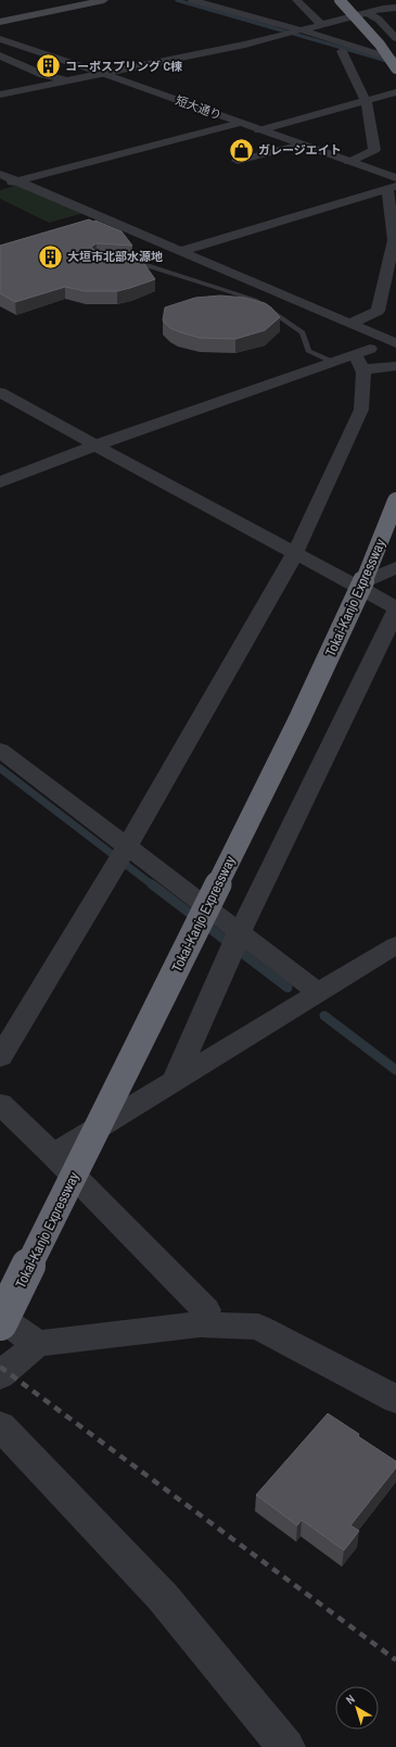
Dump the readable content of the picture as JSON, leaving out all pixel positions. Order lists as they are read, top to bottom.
{
  "streets": {
    "highway": ["Tokai-Kanjo Expressway"],
    "street": ["短大通り"]
  },
  "places": {
    "building": ["コーポスプリング C棟", "大垣市北部水源地"],
    "shop": ["ガレージエイト"]
  },
  "north": "top left"
}
